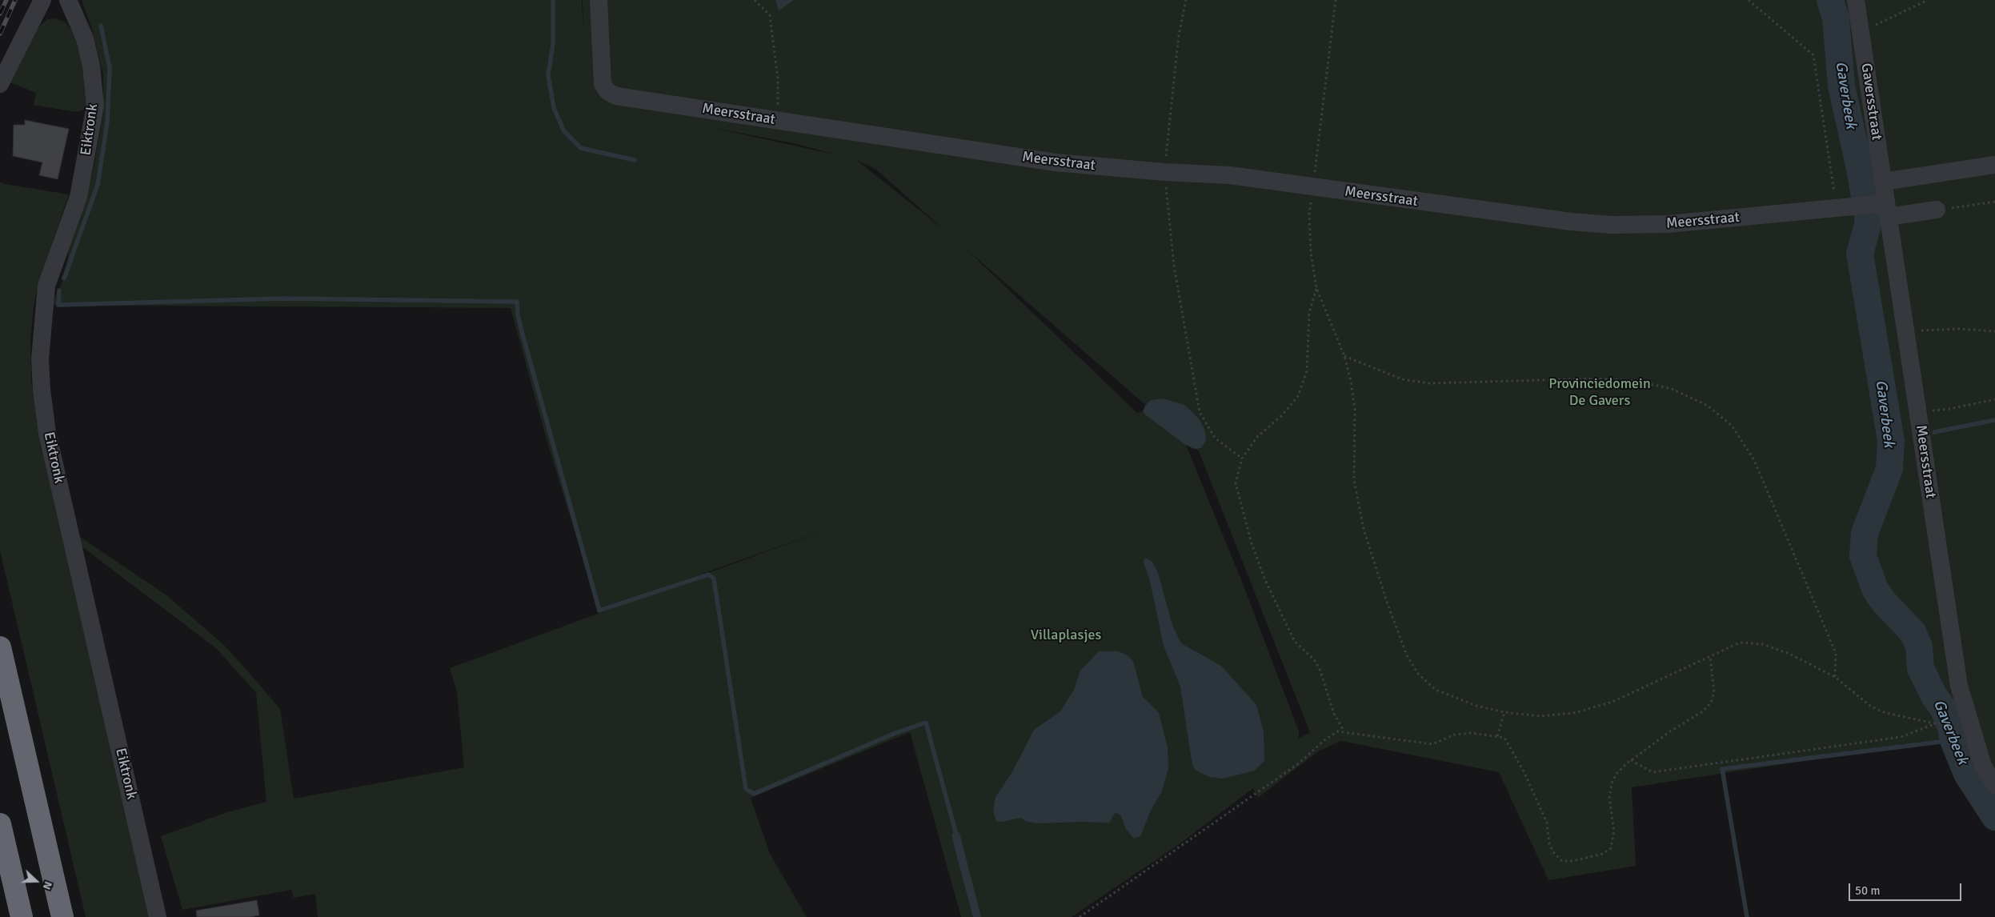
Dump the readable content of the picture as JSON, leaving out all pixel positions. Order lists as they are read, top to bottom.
{
  "streets": {
    "street": ["Gaversstraat", "Meersstraat", "Eiktronk"]
  },
  "crossings": [
    ["Gaversstraat", "Meersstraat"]
  ],
  "water": ["Gaverbeek"],
  "parks": ["Provinciedomein De Gavers", "Villaplasjes"],
  "scale_bar": "50 m",
  "north": "right"
}
